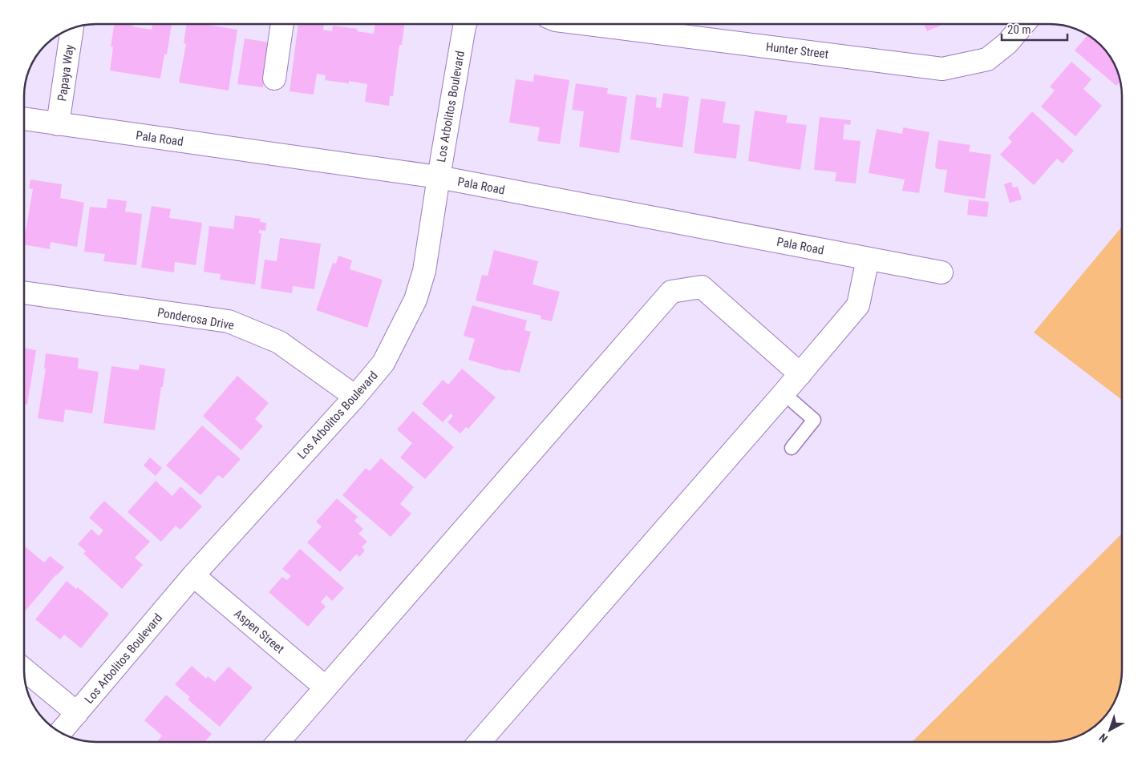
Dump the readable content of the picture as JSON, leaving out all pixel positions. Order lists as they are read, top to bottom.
{
  "streets": {
    "street": [
      "Hunter Street",
      "Papaya Way",
      "Los Arbolitos Boulevard",
      "Pala Road",
      "Ponderosa Drive",
      "Aspen Street"
    ]
  },
  "crossings": [
    ["Papaya Way", "Pala Road"],
    ["Los Arbolitos Boulevard", "Pala Road"],
    ["Los Arbolitos Boulevard", "Ponderosa Drive"],
    ["Los Arbolitos Boulevard", "Aspen Street"]
  ],
  "scale_bar": "20 m",
  "north": "bottom left"
}
